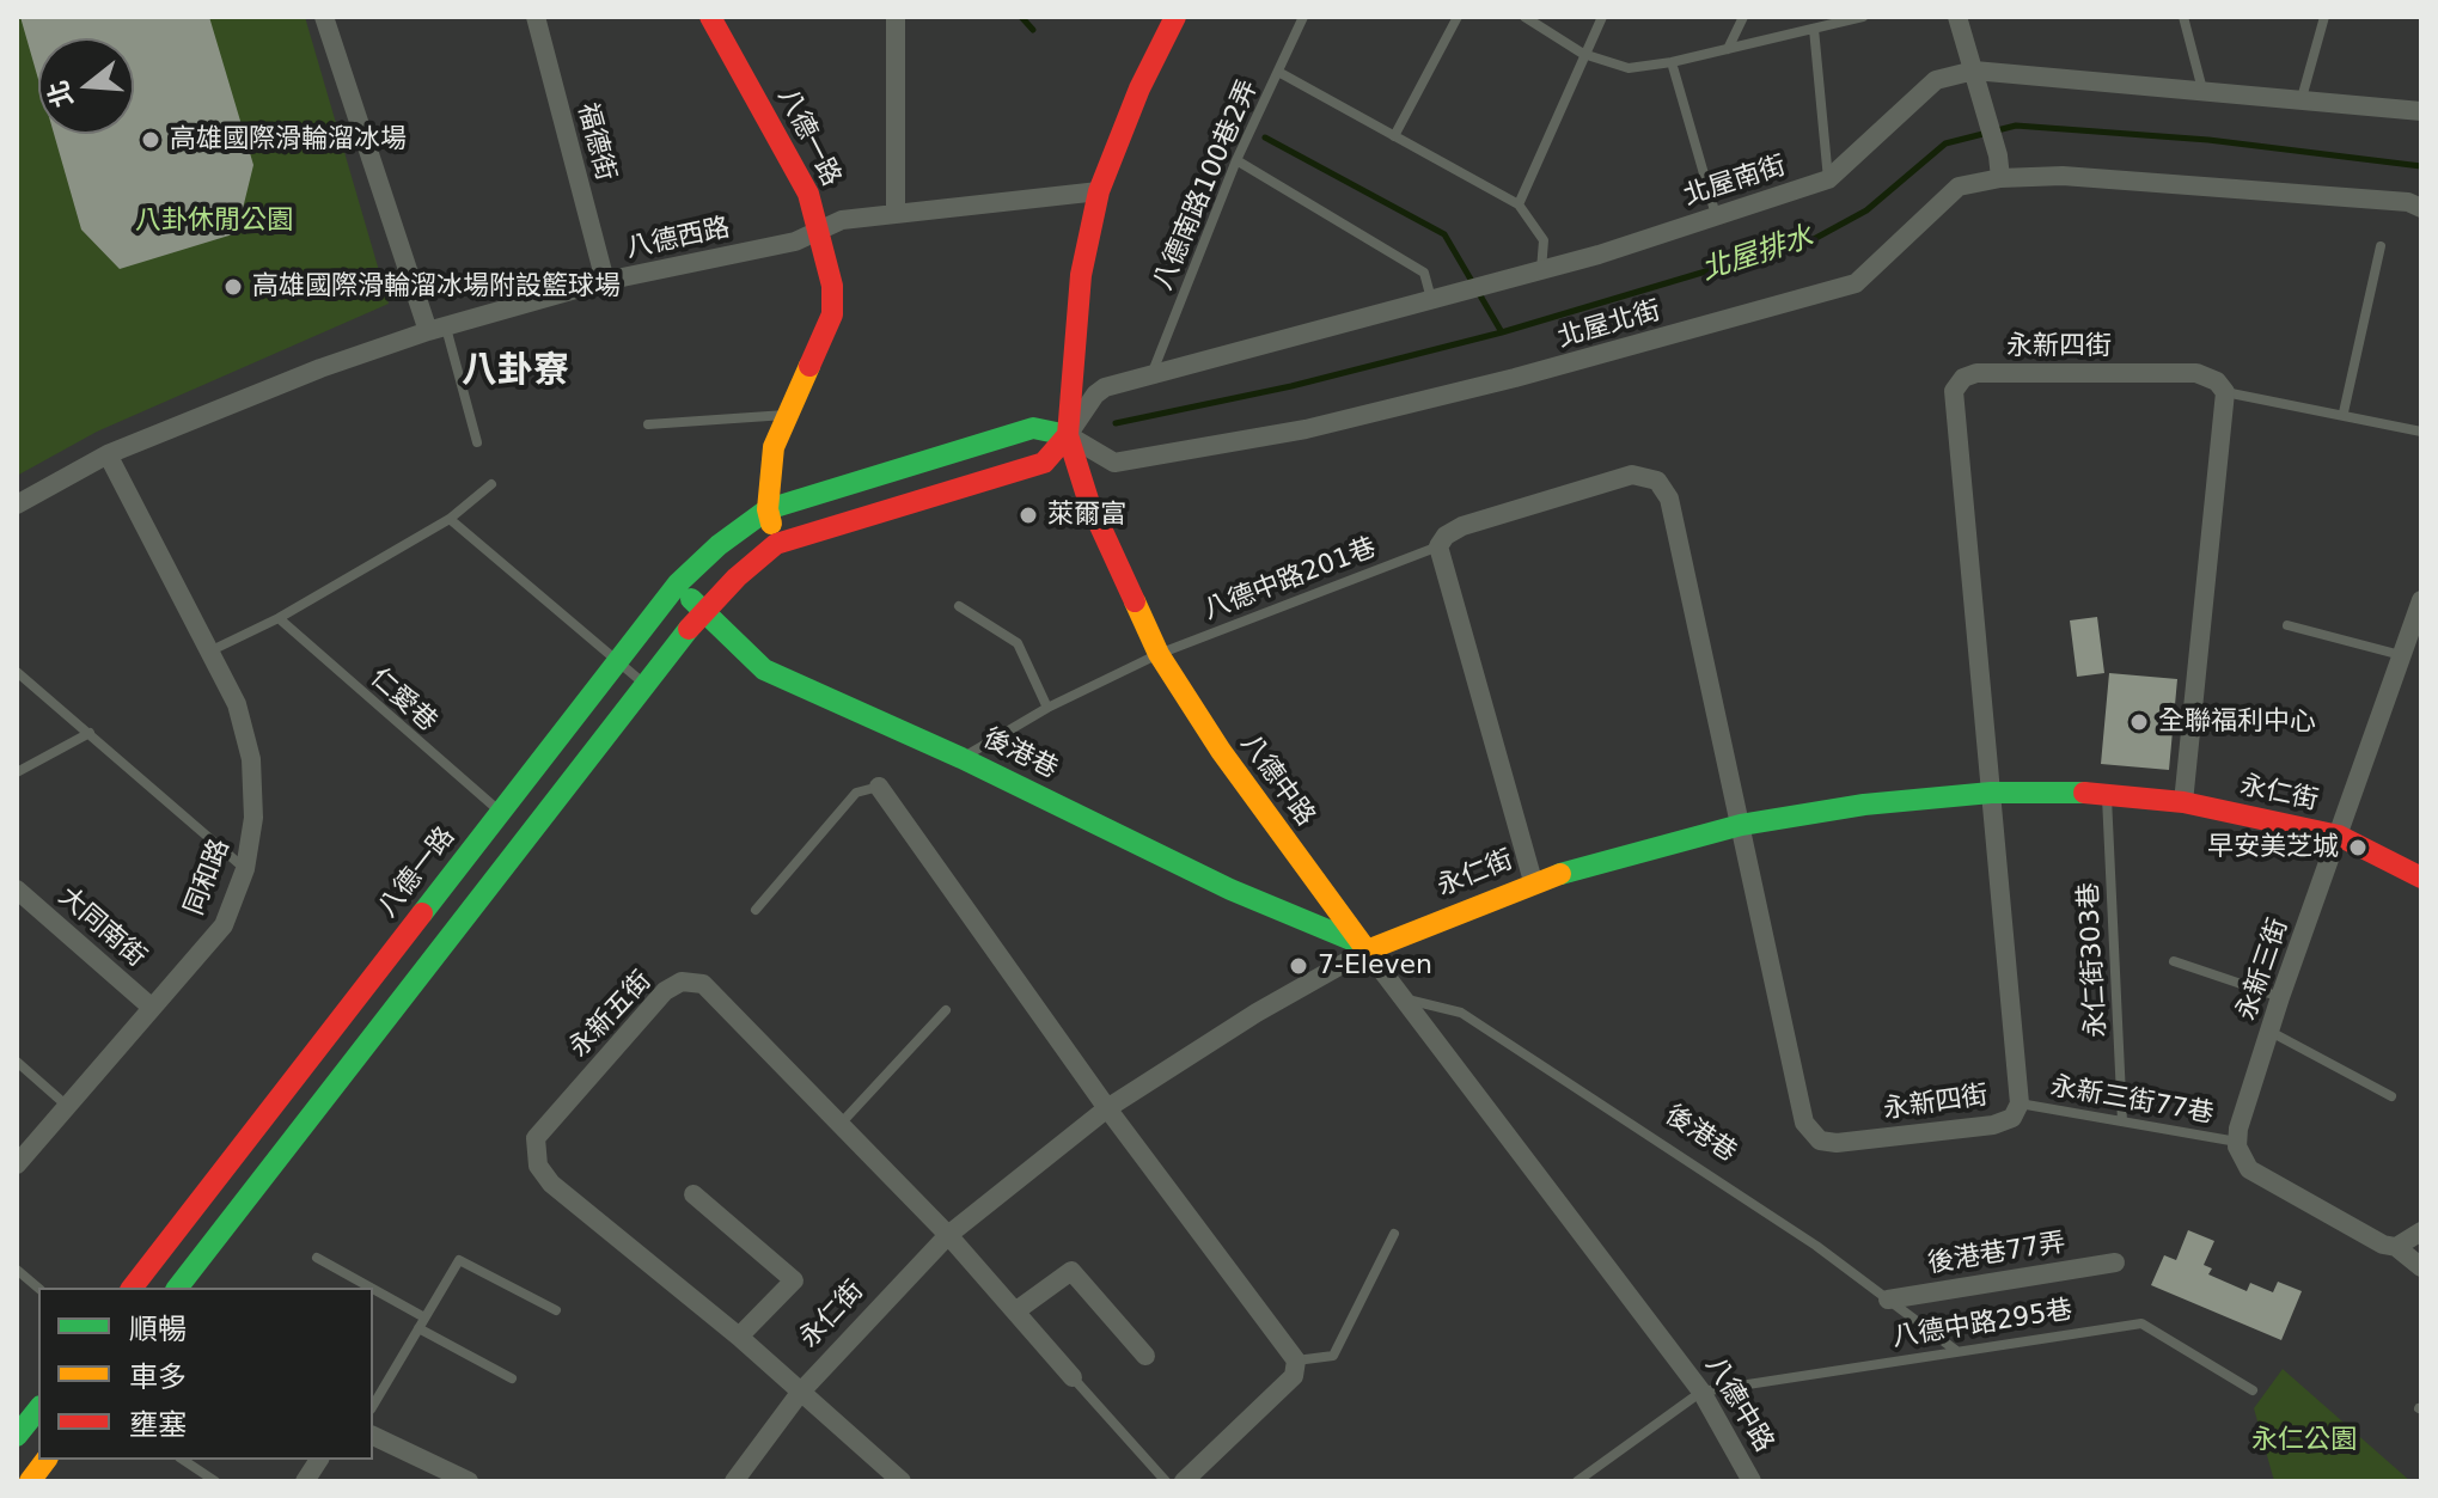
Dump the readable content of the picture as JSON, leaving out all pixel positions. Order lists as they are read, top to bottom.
{
  "streets": {
    "street": [
      "八德一路",
      "福德街",
      "北屋南街",
      "八德西路",
      "北屋北街",
      "永新四街",
      "後港巷",
      "八德中路",
      "永仁街",
      "同和路",
      "大同南街",
      "永新三街",
      "永新五街",
      "後港巷77弄"
    ],
    "lane": [
      "八德南路100巷2弄",
      "八德中路201巷",
      "仁愛巷",
      "永仁街303巷",
      "永新三街77巷",
      "八德中路295巷"
    ]
  },
  "crossings": [
    ["八德一路", "北屋南街"],
    ["八德一路", "八德西路"],
    ["八德一路", "北屋北街"],
    ["八德一路", "仁愛巷"],
    ["八德一路", "後港巷"],
    ["八德一路", "八德中路"],
    ["福德街", "八德西路"],
    ["北屋南街", "八德南路100巷2弄"],
    ["北屋南街", "北屋北街"],
    ["北屋南街", "八德中路"],
    ["八德西路", "八德中路"],
    ["八德西路", "同和路"],
    ["北屋北街", "八德中路"],
    ["永新四街", "八德中路201巷"],
    ["永新四街", "永仁街"],
    ["永新四街", "永新三街77巷"],
    ["八德中路201巷", "後港巷"],
    ["八德中路201巷", "八德中路"],
    ["後港巷", "八德中路"],
    ["後港巷", "永仁街"],
    ["後港巷", "後港巷77弄"],
    ["後港巷", "八德中路295巷"],
    ["八德中路", "永仁街"],
    ["八德中路", "八德中路295巷"],
    ["永仁街", "永仁街303巷"],
    ["永仁街", "永新三街"],
    ["永仁街", "永新五街"],
    ["同和路", "大同南街"],
    ["永仁街303巷", "永新三街77巷"],
    ["永新三街", "永新三街77巷"]
  ],
  "districts": ["八卦寮"],
  "water": ["北屋排水"],
  "parks": ["八卦休閒公園", "永仁公園"],
  "places": [
    "高雄國際滑輪溜冰場",
    "高雄國際滑輪溜冰場附設籃球場",
    "萊爾富",
    "全聯福利中心",
    "早安美芝城",
    "7-Eleven"
  ],
  "legend": ["順暢", "車多", "壅塞"],
  "north": "left"
}
